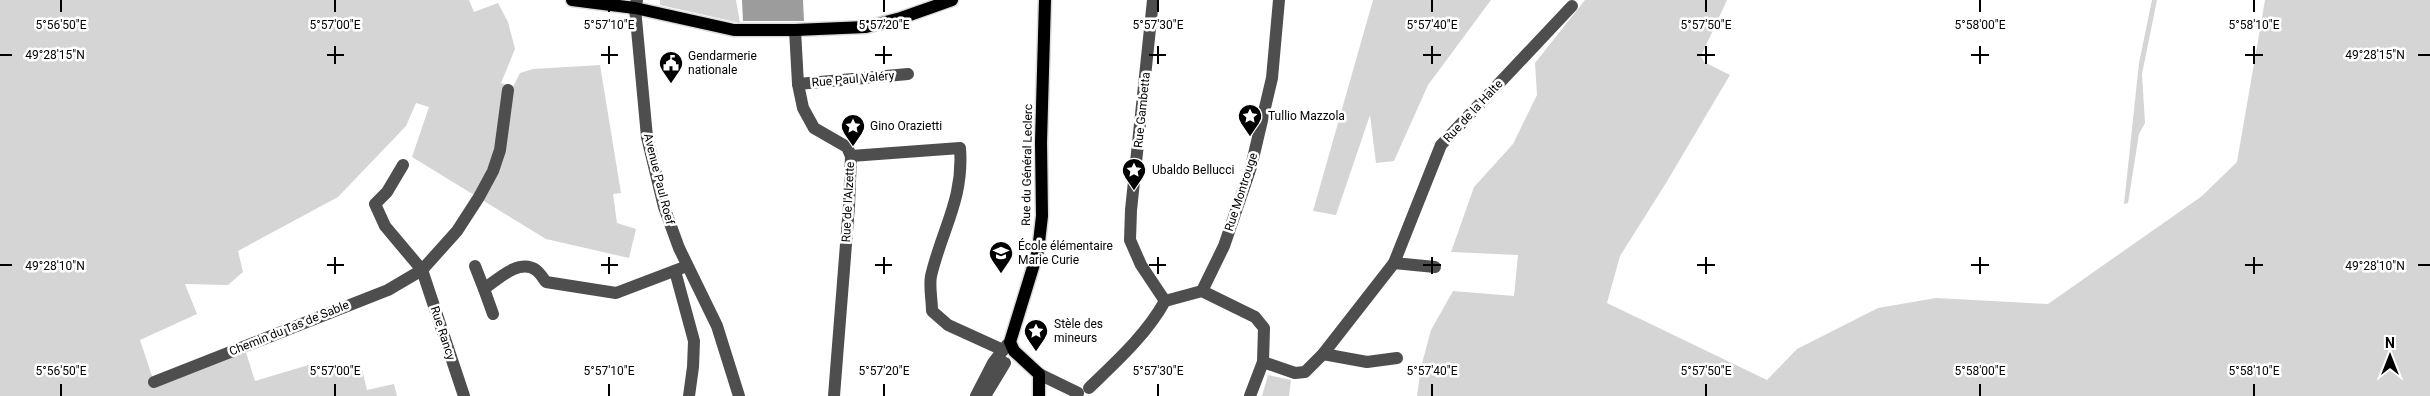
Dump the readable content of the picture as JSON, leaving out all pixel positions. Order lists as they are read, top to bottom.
{
  "streets": {
    "main road": ["Rue du Général Leclerc"],
    "street": [
      "Rue Paul Valéry",
      "Rue Gambetta",
      "Rue de la Halte",
      "Avenue Paul Roef",
      "Rue Montrouge",
      "Rue de l'Alzette",
      "Chemin du Tas de Sable",
      "Rue Rancy"
    ]
  },
  "crossings": [
    ["Rue Paul Valéry", "Rue de l'Alzette"],
    ["Chemin du Tas de Sable", "Rue Rancy"]
  ],
  "places": {
    "public building": ["Gendarmerie nationale"],
    "place": [
      "Tullio Mazzola",
      "Gino Orazietti",
      "Ubaldo Bellucci",
      "Stèle des mineurs"
    ],
    "school or university": ["École élémentaire Marie Curie"]
  },
  "north": "top",
  "coordinates": [
    "5°56'50\"E",
    "5°57'00\"E",
    "5°57'10\"E",
    "5°57'20\"E",
    "5°57'30\"E",
    "5°57'40\"E",
    "5°57'50\"E",
    "5°58'00\"E",
    "5°58'10\"E",
    "49°28'15\"N",
    "49°28'10\"N"
  ]
}
